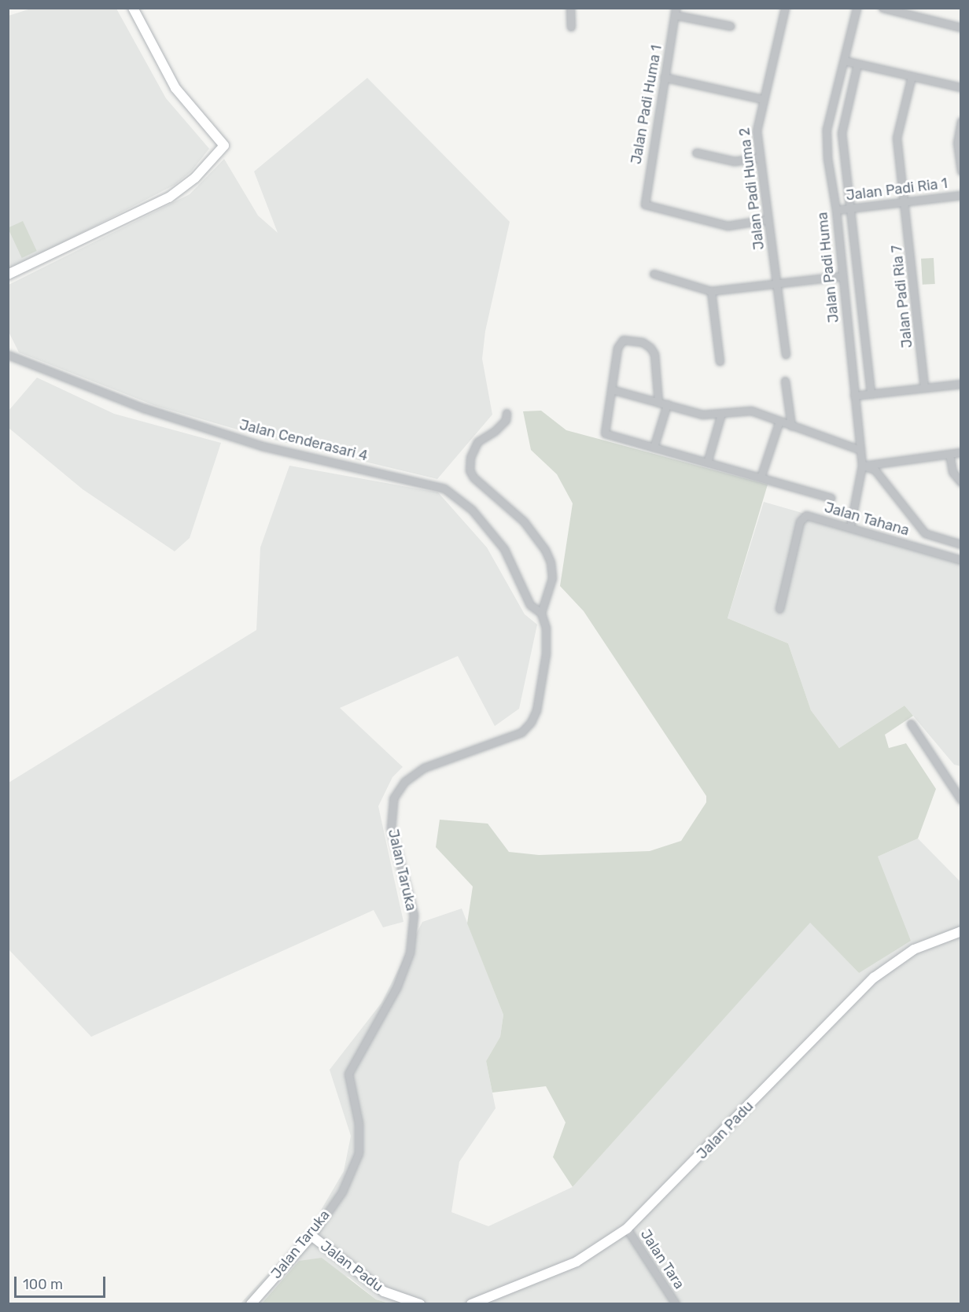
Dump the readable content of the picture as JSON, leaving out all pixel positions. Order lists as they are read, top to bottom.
{
  "streets": {
    "street": [
      "Jalan Padi Huma 1",
      "Jalan Padi Huma 2",
      "Jalan Padi Ria 1",
      "Jalan Padi Huma",
      "Jalan Padi Ria 7",
      "Jalan Cenderasari 4",
      "Jalan Tahana",
      "Jalan Taruka",
      "Jalan Padu",
      "Jalan Tara"
    ]
  },
  "crossings": [
    ["Jalan Padi Huma 1", "Jalan Padi Huma 2"],
    ["Jalan Padi Ria 1", "Jalan Padi Huma"],
    ["Jalan Padi Ria 1", "Jalan Padi Ria 7"],
    ["Jalan Padi Huma", "Jalan Tahana"],
    ["Jalan Cenderasari 4", "Jalan Taruka"],
    ["Jalan Taruka", "Jalan Padu"],
    ["Jalan Padu", "Jalan Tara"]
  ],
  "scale_bar": "100 m"
}
